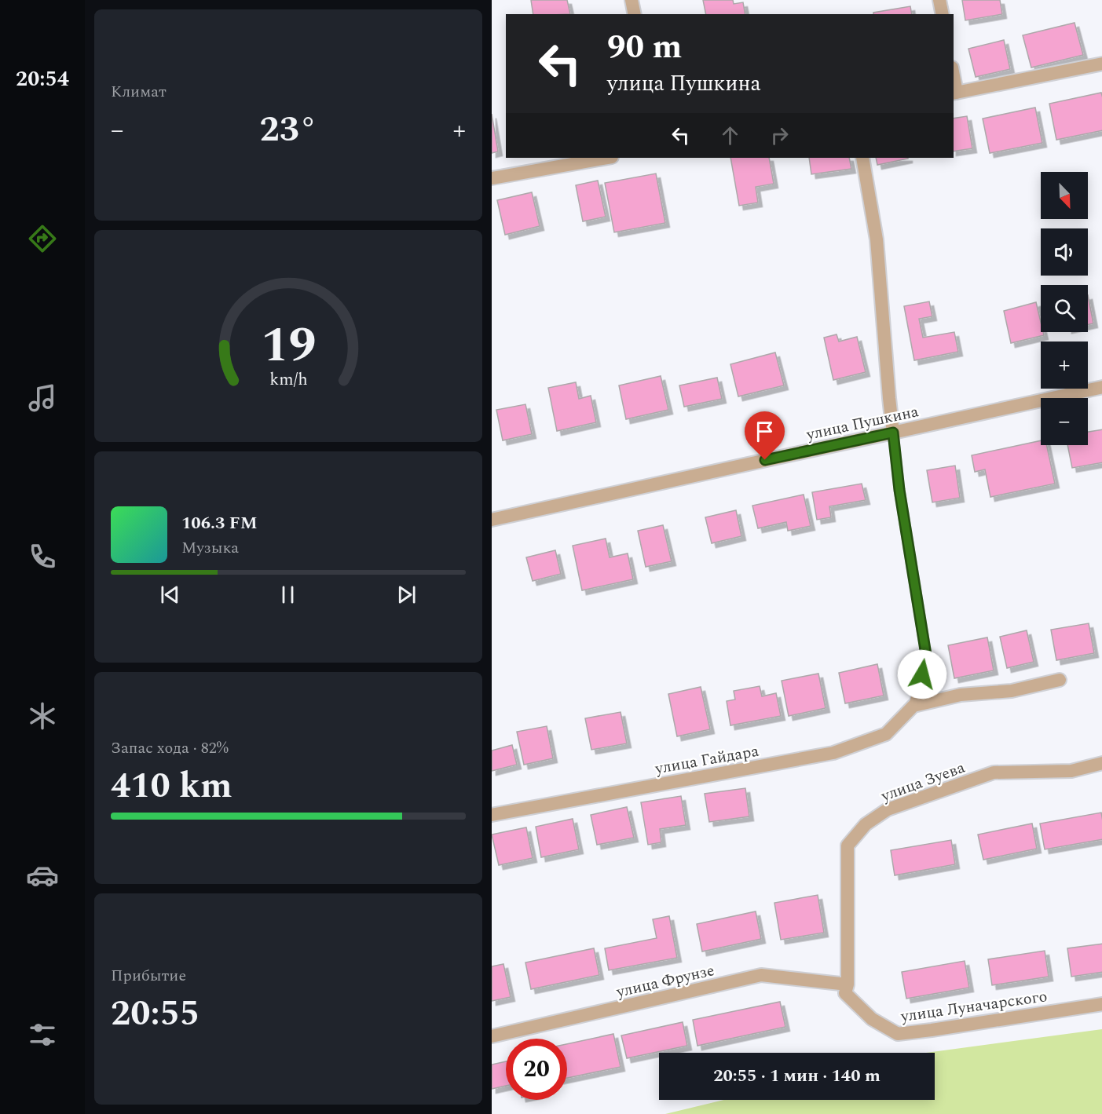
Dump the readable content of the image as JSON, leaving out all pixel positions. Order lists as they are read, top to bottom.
{
  "streets": {
    "street": [
      "улица Пушкина",
      "улица Гайдара",
      "улица Зуева",
      "улица Фрунзе",
      "улица Луначарского"
    ]
  },
  "crossings": [
    ["улица Зуева", "улица Фрунзе"],
    ["улица Зуева", "улица Луначарского"],
    ["улица Фрунзе", "улица Луначарского"]
  ],
  "north": "bottom right",
  "page": {
    "tabs": "20:54",
    "tile": [
      "Климат",
      ["Запас хода · 82%", "410 km"],
      ["Прибытие", "20:55"]
    ],
    "turn": ["90 m", "улица Пушкина"],
    "heat": ["−", "23°", "+"],
    "map_buttons": ["+", "−"],
    "song": ["106.3 FM", "Музыка"],
    "limit": "20",
    "trip": "20:55 · 1 мин · 140 m",
    "gauge": ["19", "km/h"]
  }
}
